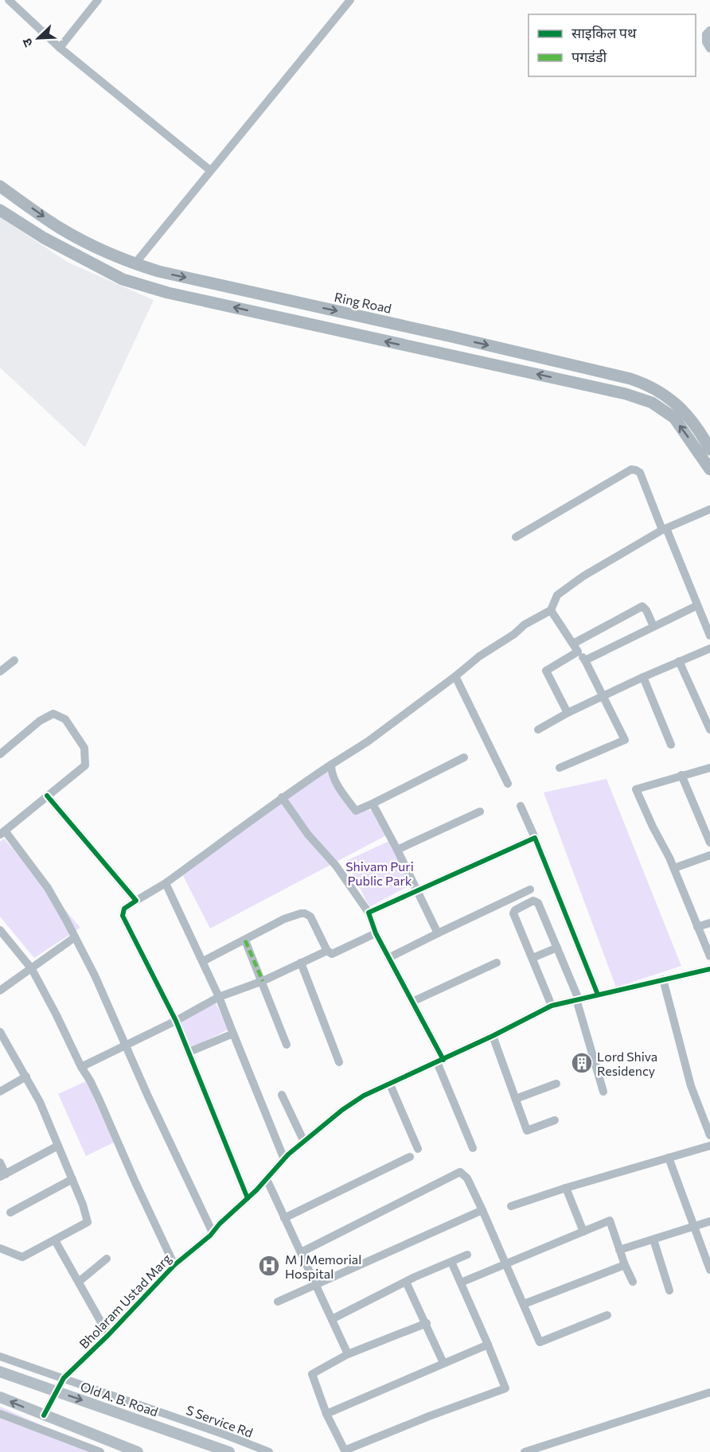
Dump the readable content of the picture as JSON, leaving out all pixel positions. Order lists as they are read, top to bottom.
{
  "streets": {
    "highway": ["Ring Road"],
    "main road": ["Old A. B. Road"],
    "street": ["Bholaram Ustad Marg", "S Service Rd"]
  },
  "crossings": [
    ["Bholaram Ustad Marg", "Old A. B. Road"],
    ["Bholaram Ustad Marg", "S Service Rd"]
  ],
  "parks": ["Shivam Puri Public Park"],
  "places": {
    "building": ["Lord Shiva Residency"],
    "hospital": ["M J Memorial Hospital"]
  },
  "legend": ["साइकिल पथ", "पगडंडी"],
  "north": "bottom left"
}
